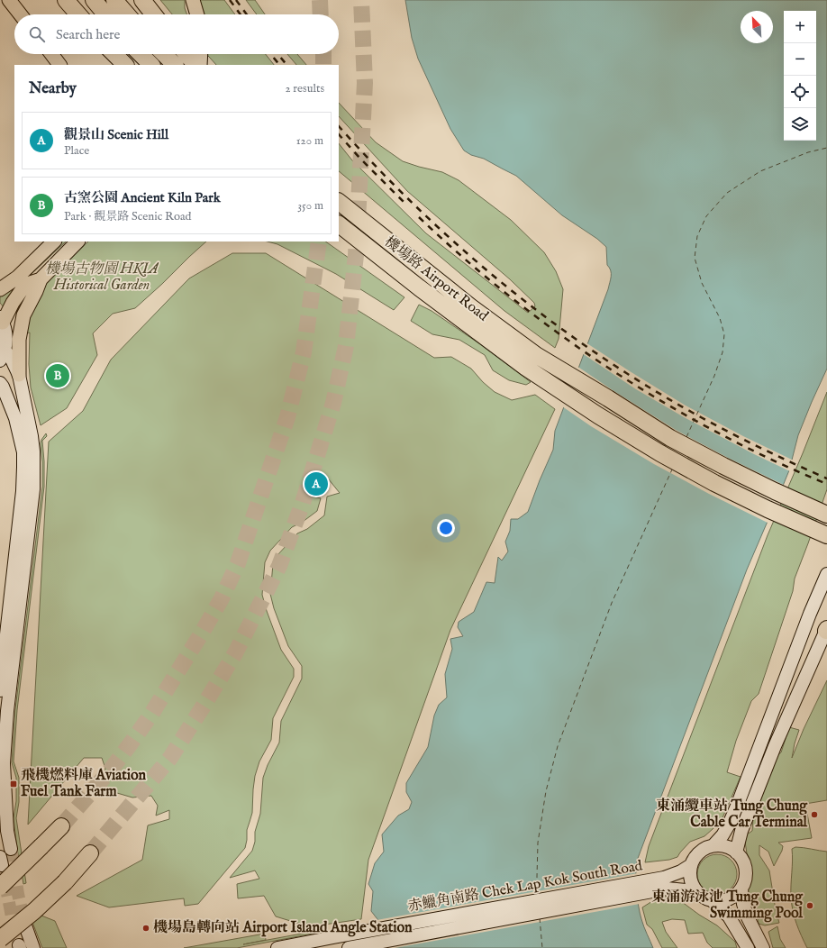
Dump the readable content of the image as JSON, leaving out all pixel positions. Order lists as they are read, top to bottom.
{
  "streets": {
    "highway": ["機場路 Airport Road"],
    "main road": ["赤鱲角南路 Chek Lap Kok South Road"]
  },
  "parks": ["機場古物園 HKIA Historical Garden"],
  "places": {
    "transit": ["飛機燃料庫 Aviation Fuel Tank Farm"],
    "other": ["東涌纜車站 Tung Chung Cable Car Terminal", "東涌游泳池 Tung Chung Swimming Pool", "機場島轉向站 Airport Island Angle Station"]
  },
  "north": "top left",
  "page": {
    "map_buttons": ["+", "−"],
    "search": "Search here",
    "heading": ["Nearby", "2 results"],
    "list": [
      {
        "mark": "A",
        "name": "觀景山 Scenic Hill",
        "note": "Place",
        "value": "120 m"
      },
      {
        "mark": "B",
        "name": "古窯公園 Ancient Kiln Park",
        "note": "Park · 觀景路 Scenic Road",
        "value": "350 m"
      }
    ],
    "pins": ["B", "A"]
  }
}
